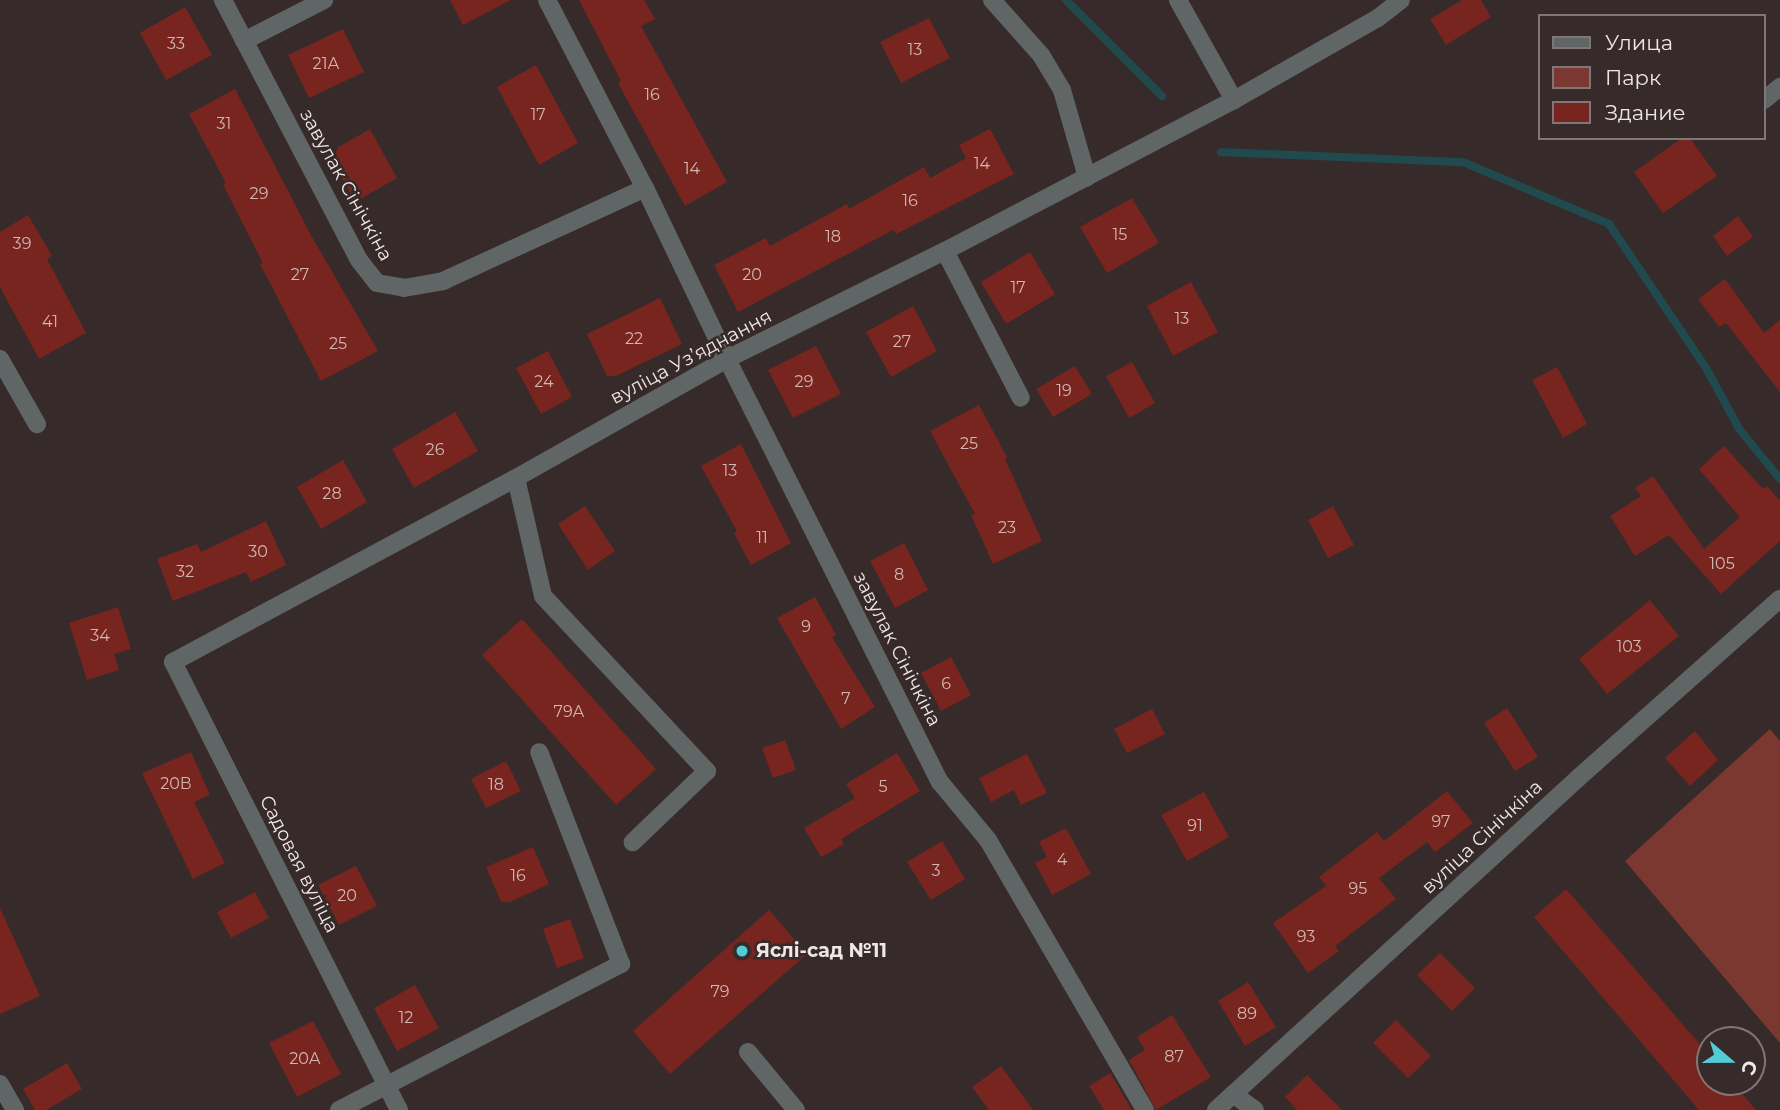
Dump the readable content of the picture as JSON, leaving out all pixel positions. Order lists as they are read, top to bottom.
{
  "streets": {
    "street": [
      "завулак Сінічкіна",
      "вуліца Узʼяднання",
      "вуліца Сінічкіна",
      "Садовая вуліца"
    ]
  },
  "crossings": [
    ["завулак Сінічкіна", "вуліца Узʼяднання"],
    ["вуліца Узʼяднання", "Садовая вуліца"]
  ],
  "places": ["Яслі-сад №11"],
  "house_numbers": [
    "33",
    "13",
    "21А",
    "16",
    "17",
    "31",
    "14",
    "14",
    "29",
    "16",
    "15",
    "18",
    "39",
    "27",
    "20",
    "17",
    "13",
    "41",
    "22",
    "27",
    "25",
    "24",
    "29",
    "19",
    "25",
    "26",
    "13",
    "28",
    "23",
    "11",
    "30",
    "105",
    "32",
    "8",
    "9",
    "34",
    "103",
    "6",
    "7",
    "79А",
    "20В",
    "18",
    "5",
    "97",
    "91",
    "4",
    "3",
    "16",
    "95",
    "20",
    "93",
    "79",
    "89",
    "12",
    "87",
    "20А"
  ],
  "legend": ["Улица", "Парк", "Здание"],
  "north": "right"
}
